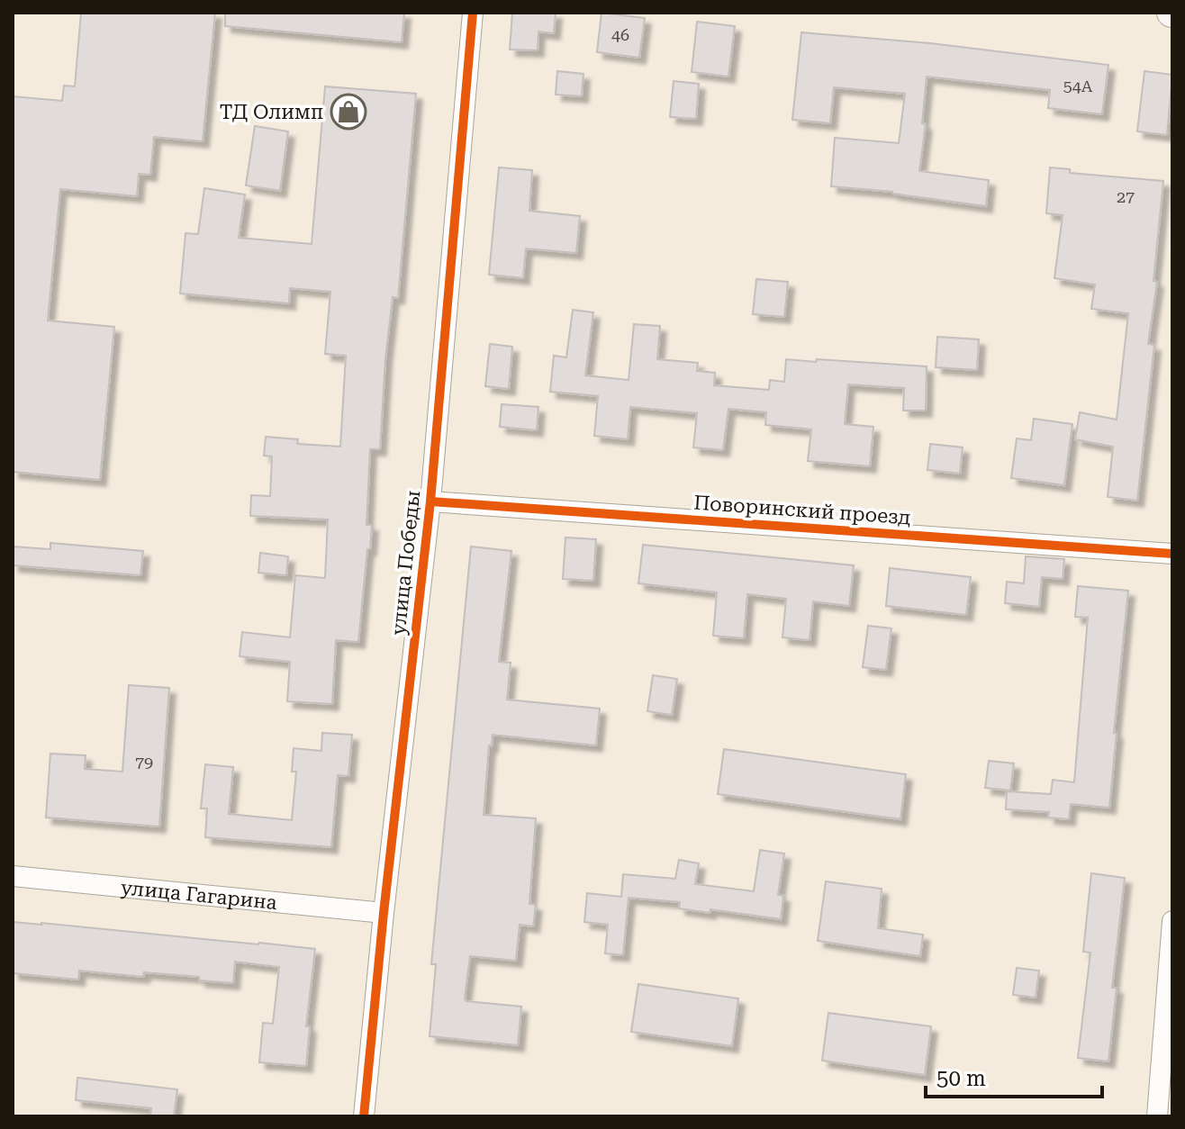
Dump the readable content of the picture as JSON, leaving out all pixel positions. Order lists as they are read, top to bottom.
{
  "streets": {
    "street": ["Поворинский проезд", "улица Победы", "улица Гагарина"]
  },
  "crossings": [
    ["Поворинский проезд", "улица Победы"],
    ["улица Победы", "улица Гагарина"]
  ],
  "places": {
    "shop": ["ТД Олимп"]
  },
  "house_numbers": [
    "46",
    "54А",
    "27",
    "79"
  ],
  "scale_bar": "50 m"
}
